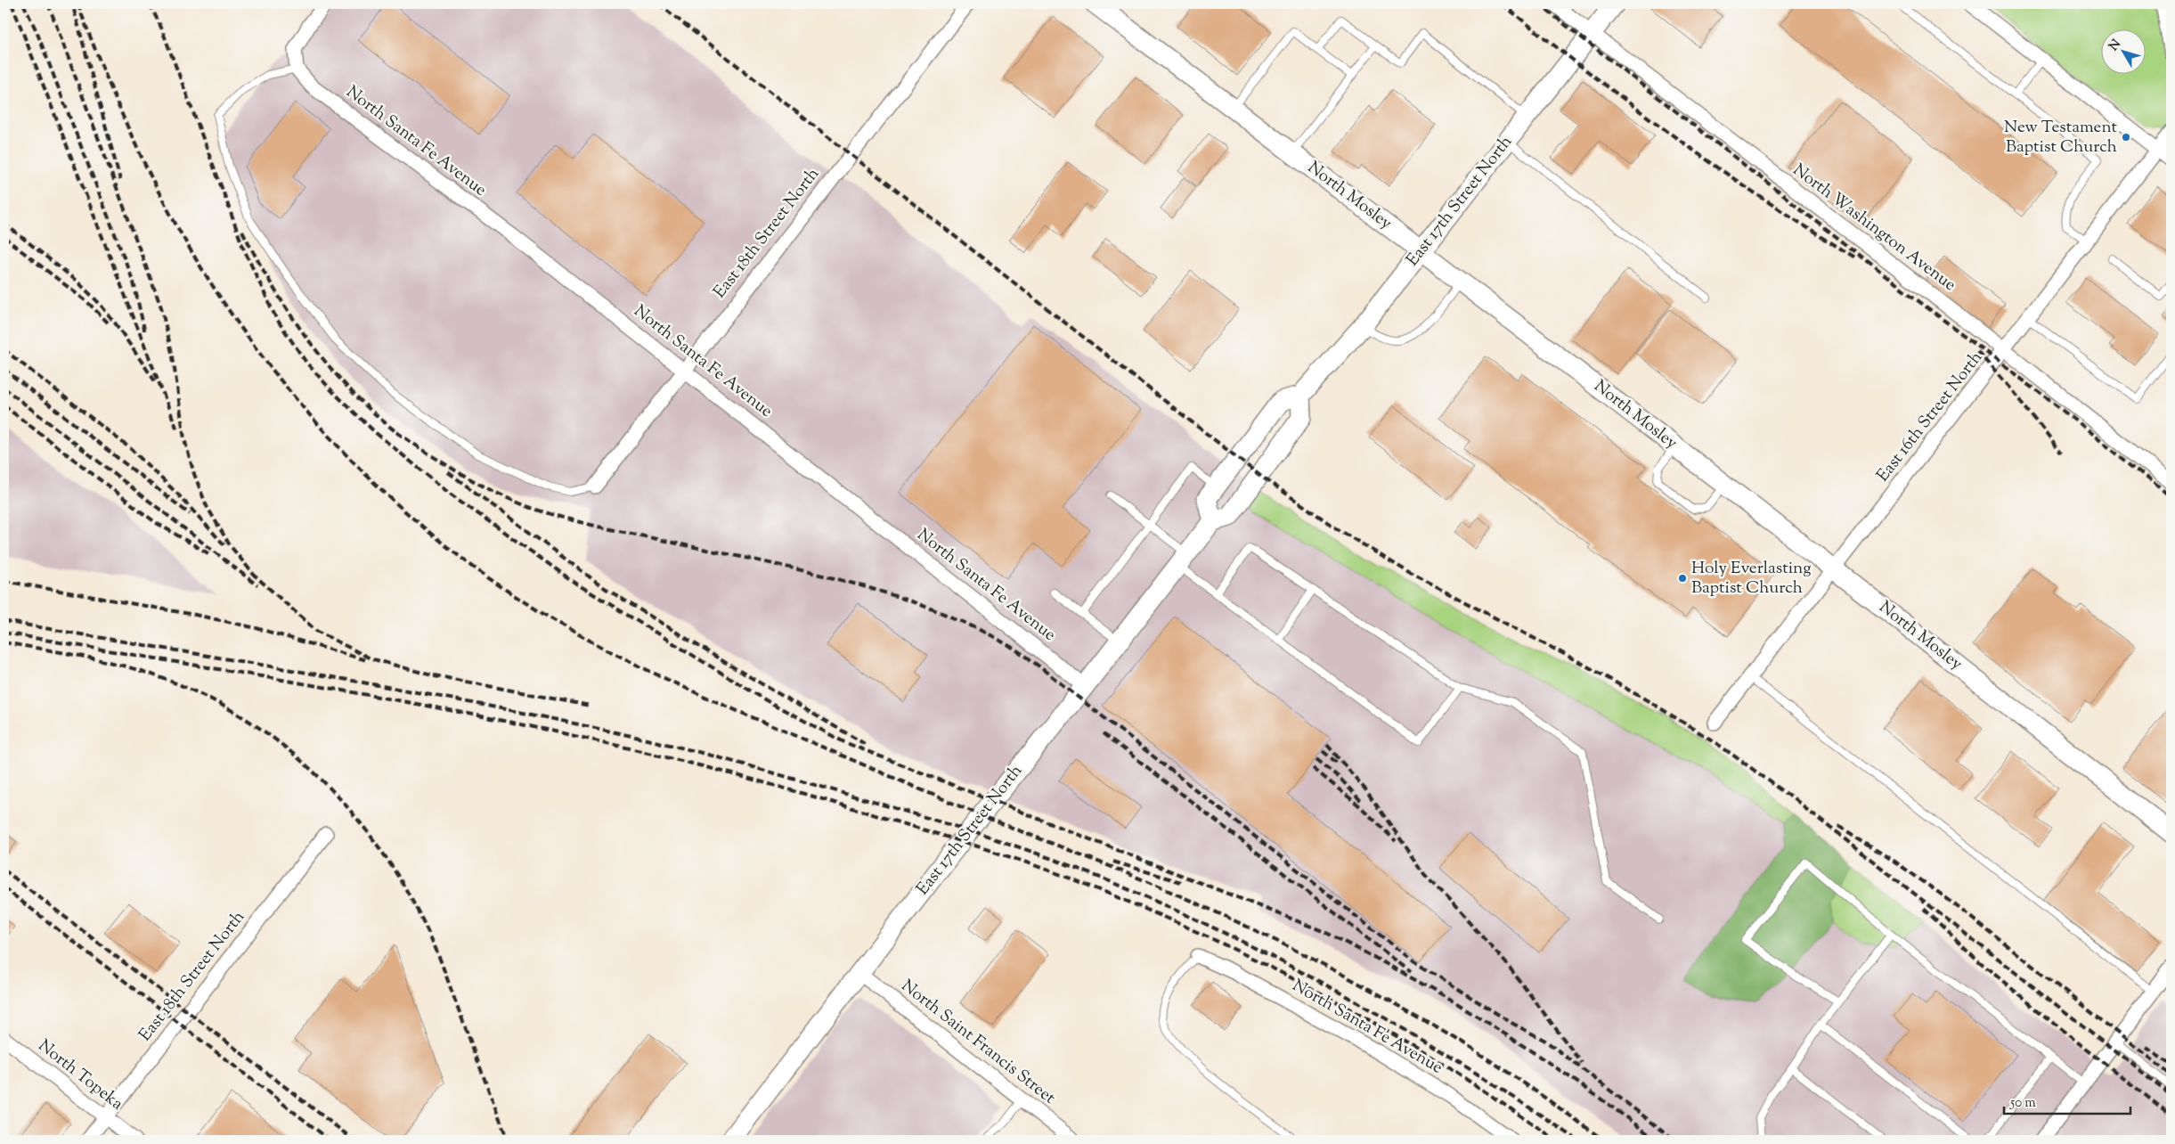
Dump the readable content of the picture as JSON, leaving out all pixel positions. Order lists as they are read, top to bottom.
{
  "streets": {
    "street": [
      "North Santa Fe Avenue",
      "North Mosley",
      "East 17th Street North",
      "North Washington Avenue",
      "East 18th Street North",
      "East 16th Street North",
      "North Saint Francis Street",
      "North Topeka"
    ]
  },
  "crossings": [
    ["North Santa Fe Avenue", "East 17th Street North"],
    ["North Santa Fe Avenue", "East 18th Street North"],
    ["North Mosley", "East 17th Street North"],
    ["North Mosley", "East 16th Street North"],
    ["East 17th Street North", "North Washington Avenue"],
    ["East 17th Street North", "North Saint Francis Street"],
    ["North Washington Avenue", "East 16th Street North"],
    ["East 18th Street North", "North Topeka"]
  ],
  "places": ["New Testament Baptist Church", "Holy Everlasting Baptist Church"],
  "scale_bar": "50 m",
  "north": "top left"
}
